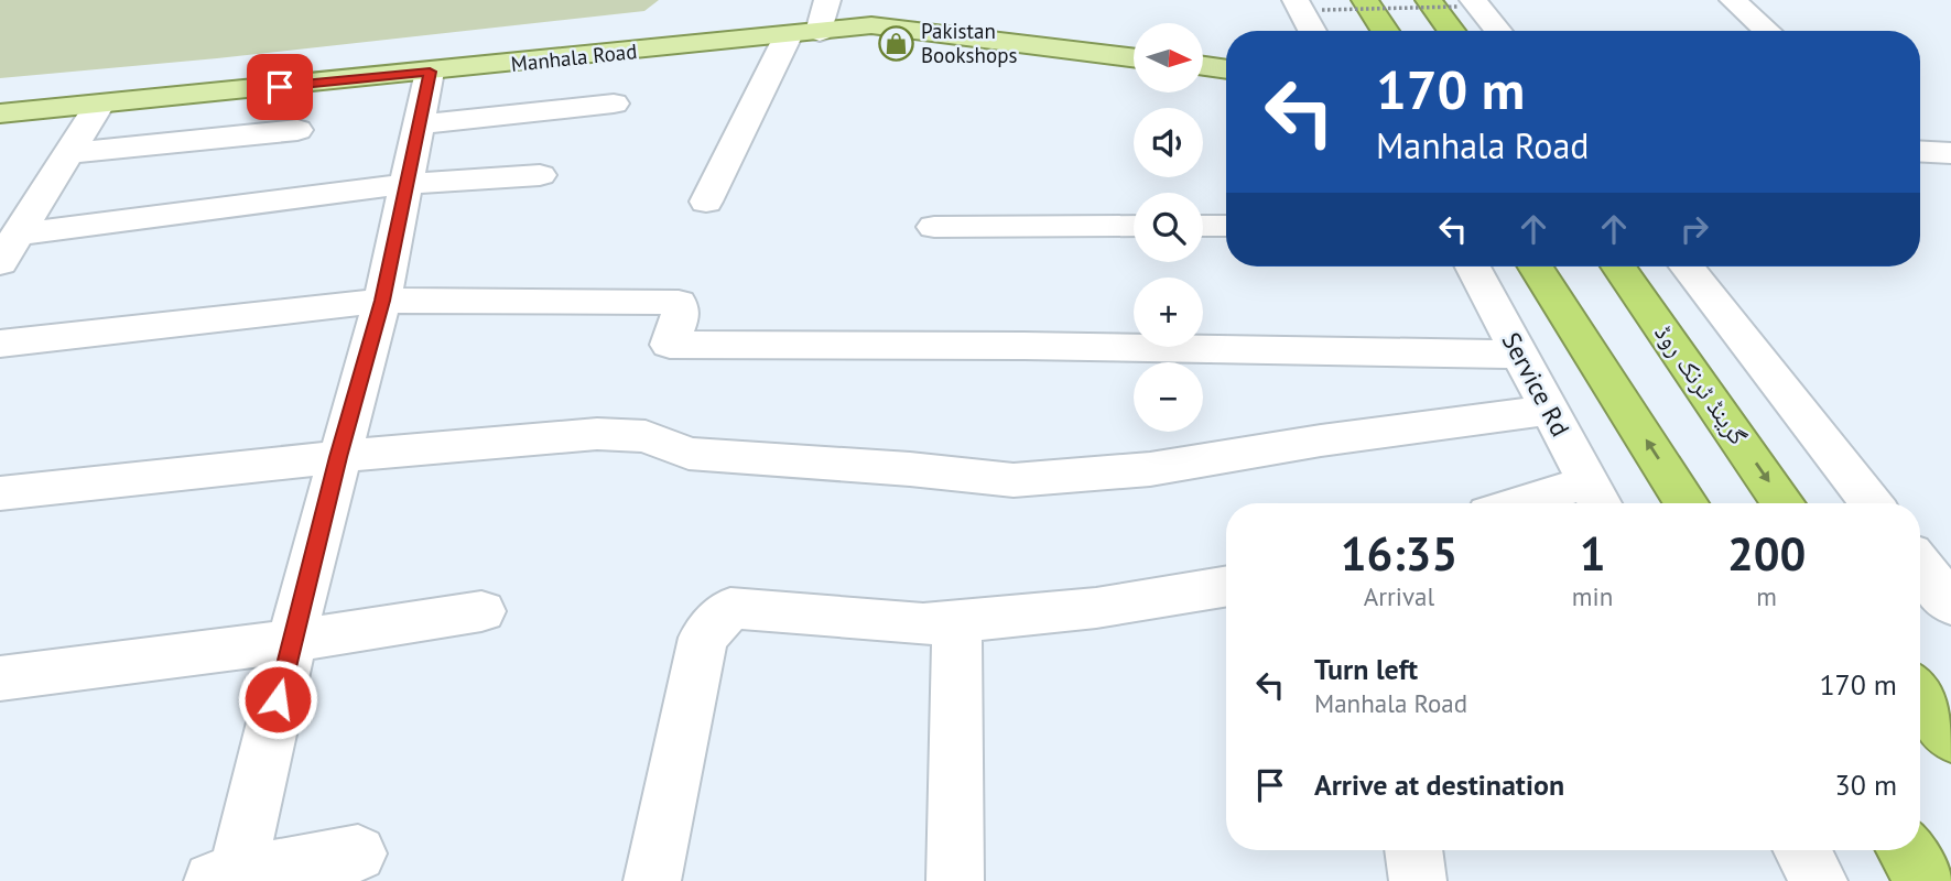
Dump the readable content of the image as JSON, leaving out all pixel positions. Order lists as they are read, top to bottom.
{
  "streets": {
    "highway": ["گرینڈ ٹرنک روڈ"],
    "main road": ["Manhala Road"],
    "street": ["Service Rd"]
  },
  "places": {
    "shop": ["Pakistan Bookshops"]
  },
  "north": "right",
  "page": {
    "map_buttons": ["+", "−"],
    "turn": ["170 m", "Manhala Road"],
    "eta": [
      "16:35",
      "Arrival",
      "1",
      "min",
      "200",
      "m"
    ],
    "list": [
      {
        "name": "Turn left",
        "note": "Manhala Road",
        "value": "170 m"
      },
      {
        "name": "Arrive at destination",
        "value": "30 m"
      }
    ]
  }
}
